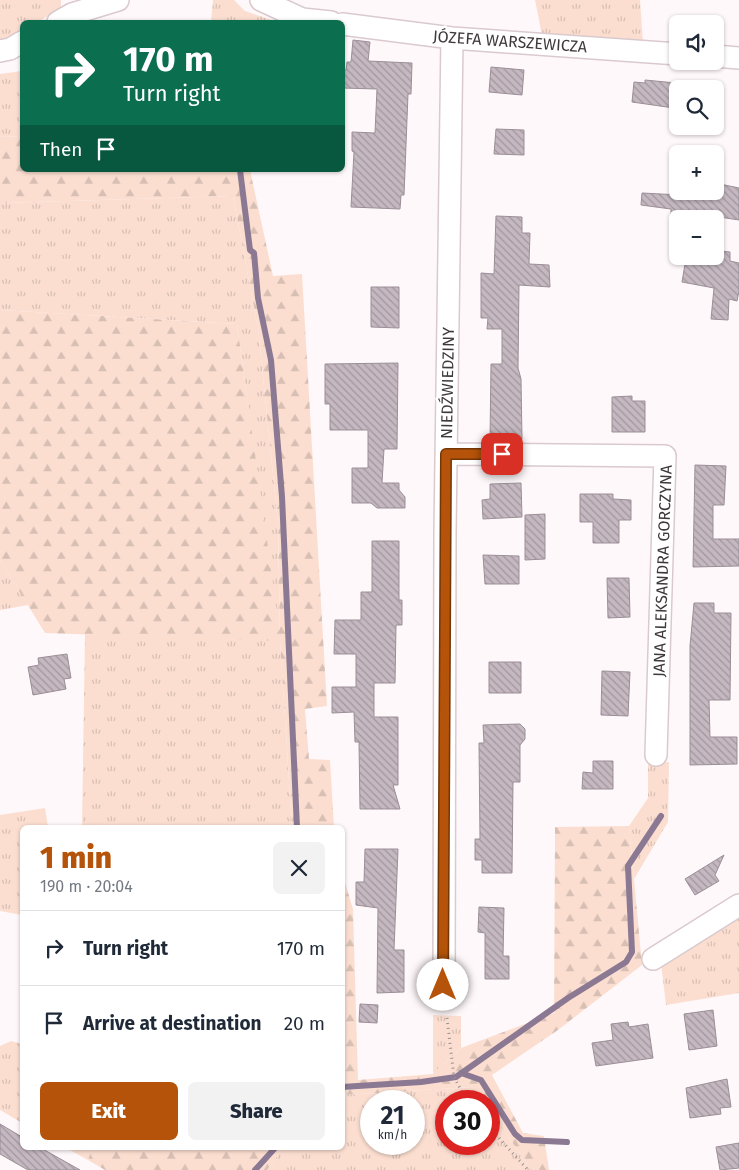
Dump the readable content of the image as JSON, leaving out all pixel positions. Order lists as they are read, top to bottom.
{
  "streets": {
    "street": ["JÓZEFA WARSZEWICZA", "NIEDŹWIEDZINY", "JANA ALEKSANDRA GORCZYNA"]
  },
  "crossings": [
    ["JÓZEFA WARSZEWICZA", "NIEDŹWIEDZINY"],
    ["NIEDŹWIEDZINY", "JANA ALEKSANDRA GORCZYNA"]
  ],
  "page": {
    "map_buttons": ["+", "−"],
    "turn": ["170 m", "Turn right"],
    "then": "Then",
    "heading": ["1 min", "190 m · 20:04"],
    "list": [
      {
        "name": "Turn right",
        "value": "170 m"
      },
      {
        "name": "Arrive at destination",
        "value": "20 m"
      }
    ],
    "buttons": ["Exit", "Share"],
    "speed": "21 km/h",
    "limit": "30"
  }
}
